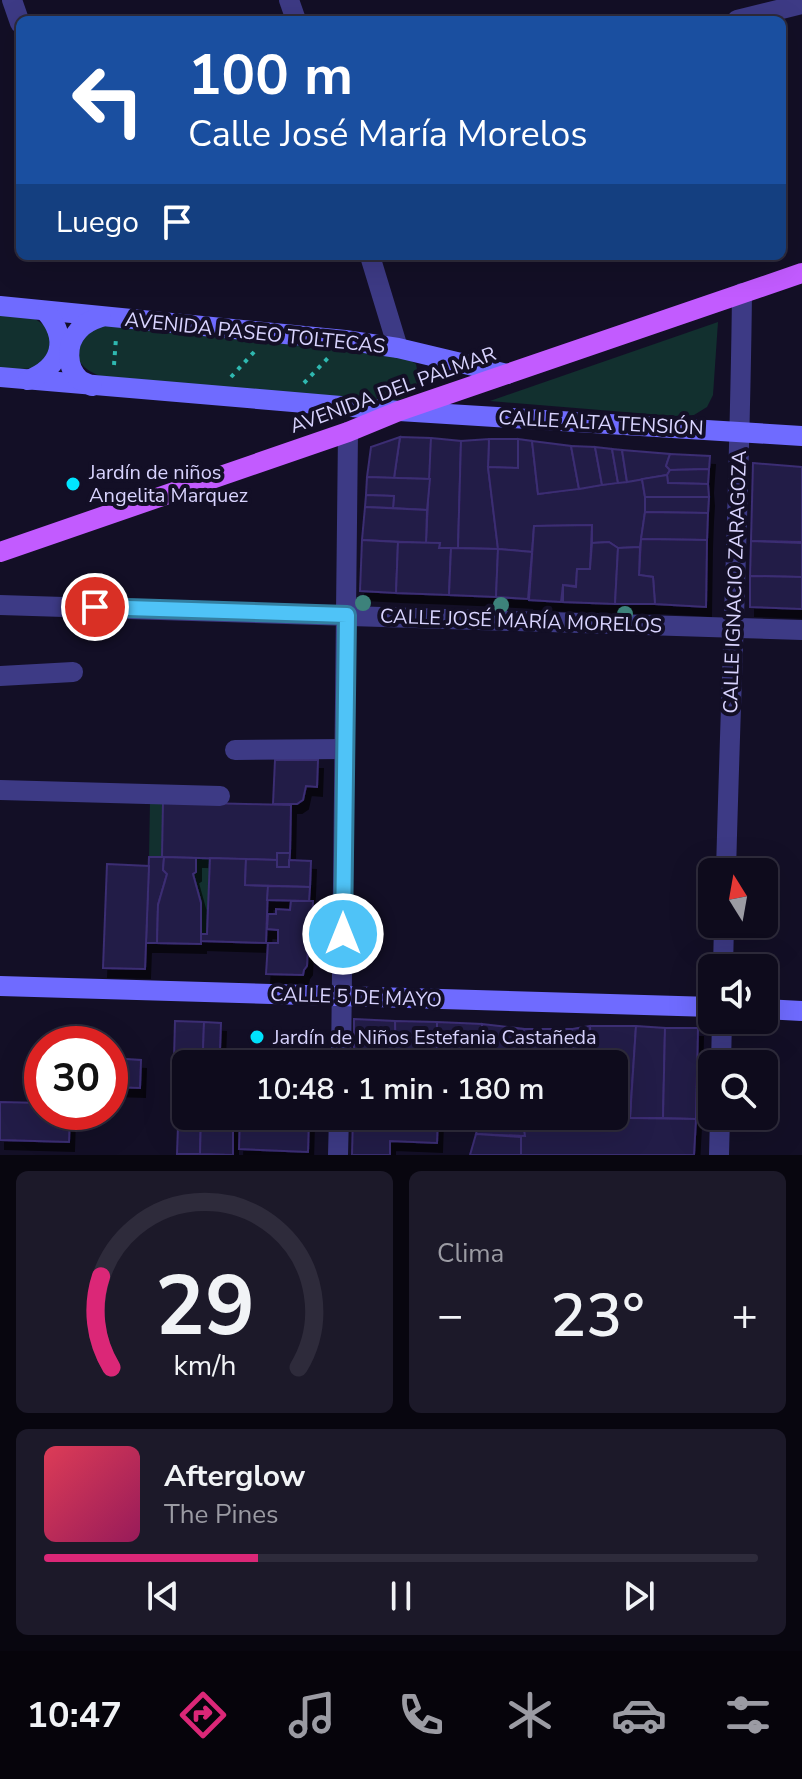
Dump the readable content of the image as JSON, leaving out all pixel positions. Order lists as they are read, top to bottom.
{
  "streets": {
    "main road": ["AVENIDA DEL PALMAR"],
    "street": [
      "AVENIDA PASEO TOLTECAS",
      "CALLE ALTA TENSIÓN",
      "CALLE IGNACIO ZARAGOZA",
      "CALLE JOSÉ MARÍA MORELOS",
      "CALLE 5 DE MAYO"
    ]
  },
  "crossings": [
    ["AVENIDA PASEO TOLTECAS", "AVENIDA DEL PALMAR"],
    ["AVENIDA DEL PALMAR", "CALLE ALTA TENSIÓN"],
    ["AVENIDA DEL PALMAR", "CALLE IGNACIO ZARAGOZA"],
    ["CALLE ALTA TENSIÓN", "CALLE IGNACIO ZARAGOZA"],
    ["CALLE IGNACIO ZARAGOZA", "CALLE JOSÉ MARÍA MORELOS"]
  ],
  "places": ["Jardín de niños Angelita Marquez", "Jardín de Niños Estefania Castañeda"],
  "north": "top",
  "page": {
    "turn": ["100 m", "Calle José María Morelos"],
    "then": "Luego",
    "limit": "30",
    "trip": "10:48 · 1 min · 180 m",
    "tile": "Clima",
    "heat": ["−", "23°", "+"],
    "song": ["Afterglow", "The Pines"],
    "tabs": "10:47",
    "gauge": ["29", "km/h"]
  }
}
